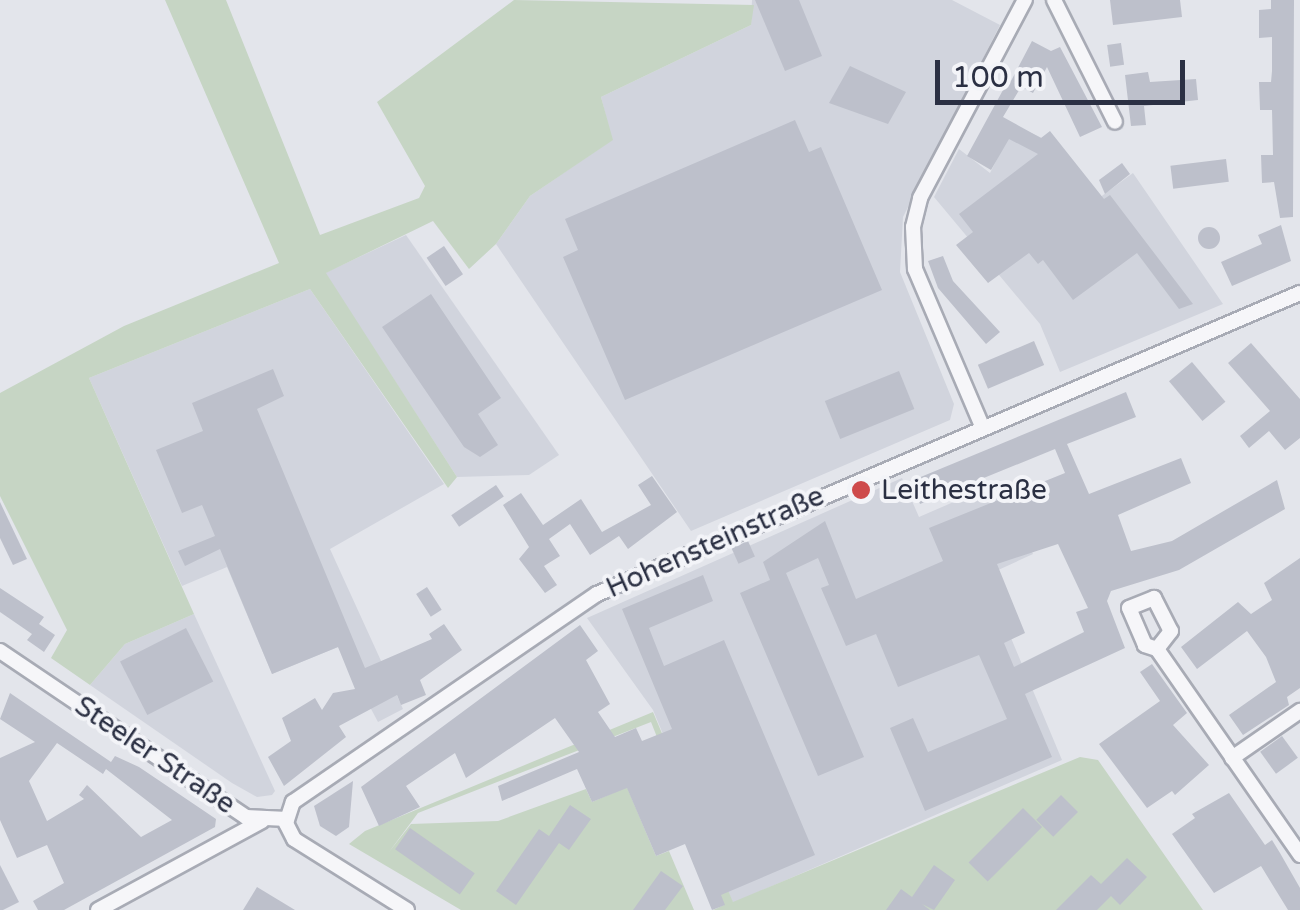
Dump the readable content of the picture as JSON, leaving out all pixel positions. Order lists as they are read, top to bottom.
{
  "streets": {
    "street": ["Hohensteinstraße", "Steeler Straße"]
  },
  "crossings": [
    ["Hohensteinstraße", "Steeler Straße"]
  ],
  "places": ["Leithestraße"],
  "scale_bar": "100 m"
}
